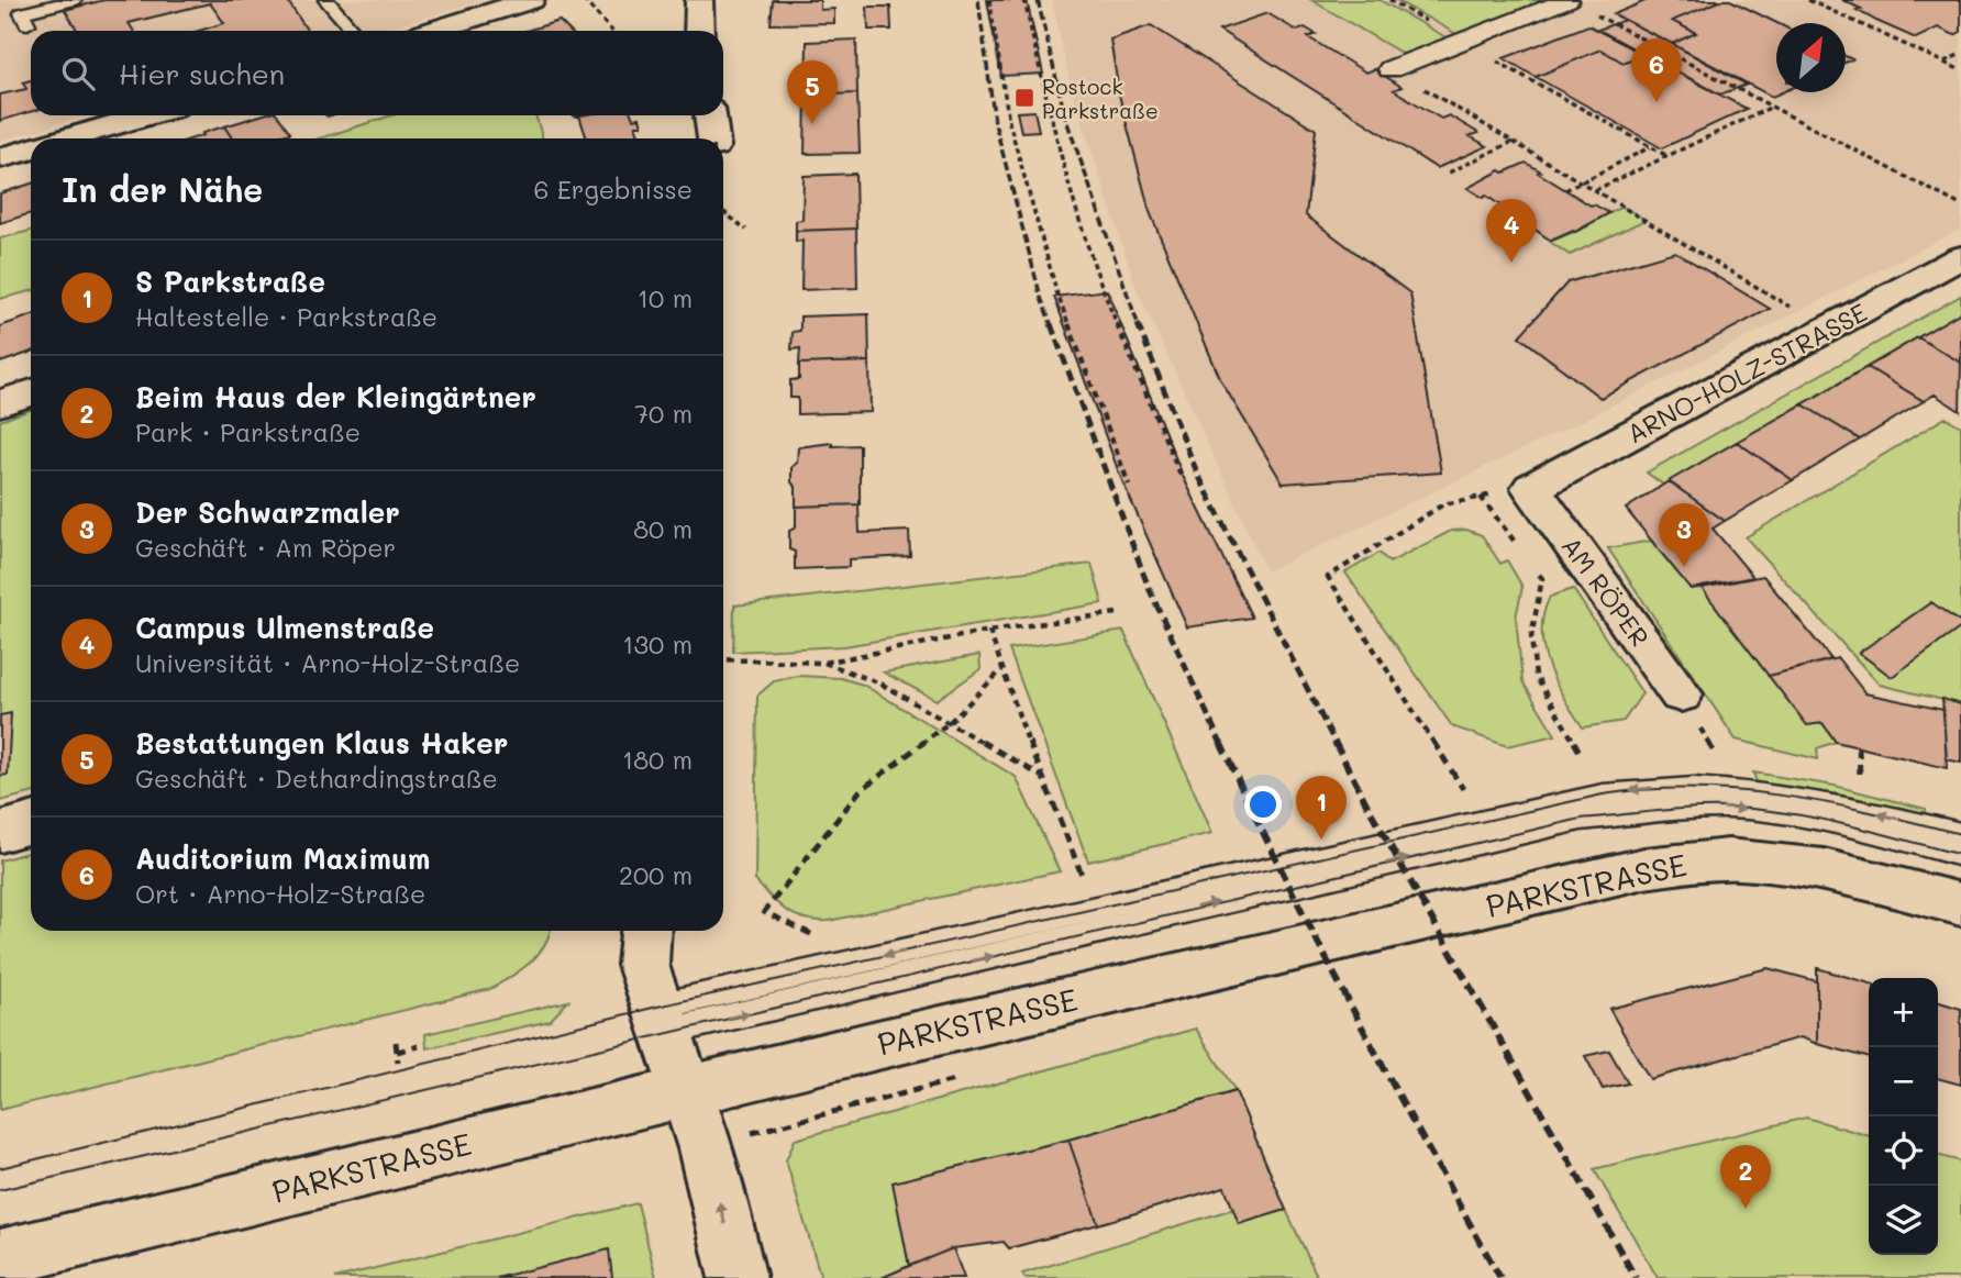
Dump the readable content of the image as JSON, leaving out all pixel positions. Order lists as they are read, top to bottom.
{
  "streets": {
    "street": ["ARNO-HOLZ-STRASSE", "AM RÖPER", "PARKSTRASSE"]
  },
  "crossings": [
    ["ARNO-HOLZ-STRASSE", "AM RÖPER"]
  ],
  "places": {
    "transit": ["Rostock Parkstraße"]
  },
  "north": "top right",
  "page": {
    "search": "Hier suchen",
    "pins": [
      "6",
      "5",
      "4",
      "3",
      "1",
      "2"
    ],
    "heading": ["In der Nähe", "6 Ergebnisse"],
    "list": [
      {
        "mark": "1",
        "name": "S Parkstraße",
        "note": "Haltestelle · Parkstraße",
        "value": "10 m"
      },
      {
        "mark": "2",
        "name": "Beim Haus der Kleingärtner",
        "note": "Park · Parkstraße",
        "value": "70 m"
      },
      {
        "mark": "3",
        "name": "Der Schwarzmaler",
        "note": "Geschäft · Am Röper",
        "value": "80 m"
      },
      {
        "mark": "4",
        "name": "Campus Ulmenstraße",
        "note": "Universität · Arno-Holz-Straße",
        "value": "130 m"
      },
      {
        "mark": "5",
        "name": "Bestattungen Klaus Haker",
        "note": "Geschäft · Dethardingstraße",
        "value": "180 m"
      },
      {
        "mark": "6",
        "name": "Auditorium Maximum",
        "note": "Ort · Arno-Holz-Straße",
        "value": "200 m"
      }
    ],
    "map_buttons": ["+", "−"]
  }
}
